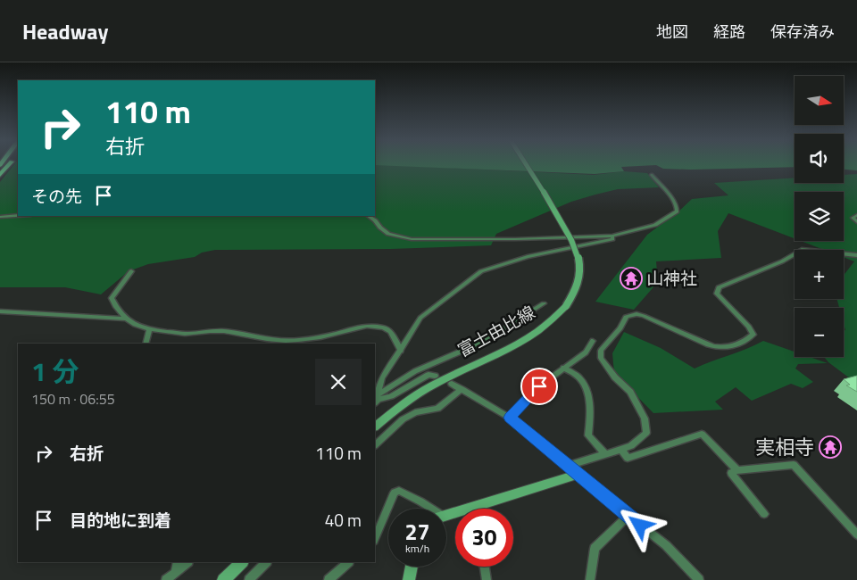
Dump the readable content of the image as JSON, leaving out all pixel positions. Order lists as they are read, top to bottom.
{
  "streets": {
    "main road": ["富士由比線"]
  },
  "places": {
    "temple": ["山神社", "実相寺"]
  },
  "north": "right",
  "page": {
    "header": "Headway",
    "nav": ["地図", "経路", "保存済み"],
    "map_buttons": ["+", "−"],
    "turn": ["110 m", "右折"],
    "then": "その先",
    "heading": ["1 分", "150 m · 06:55"],
    "list": [
      {
        "name": "右折",
        "value": "110 m"
      },
      {
        "name": "目的地に到着",
        "value": "40 m"
      }
    ],
    "speed": "27 km/h",
    "limit": "30"
  }
}
